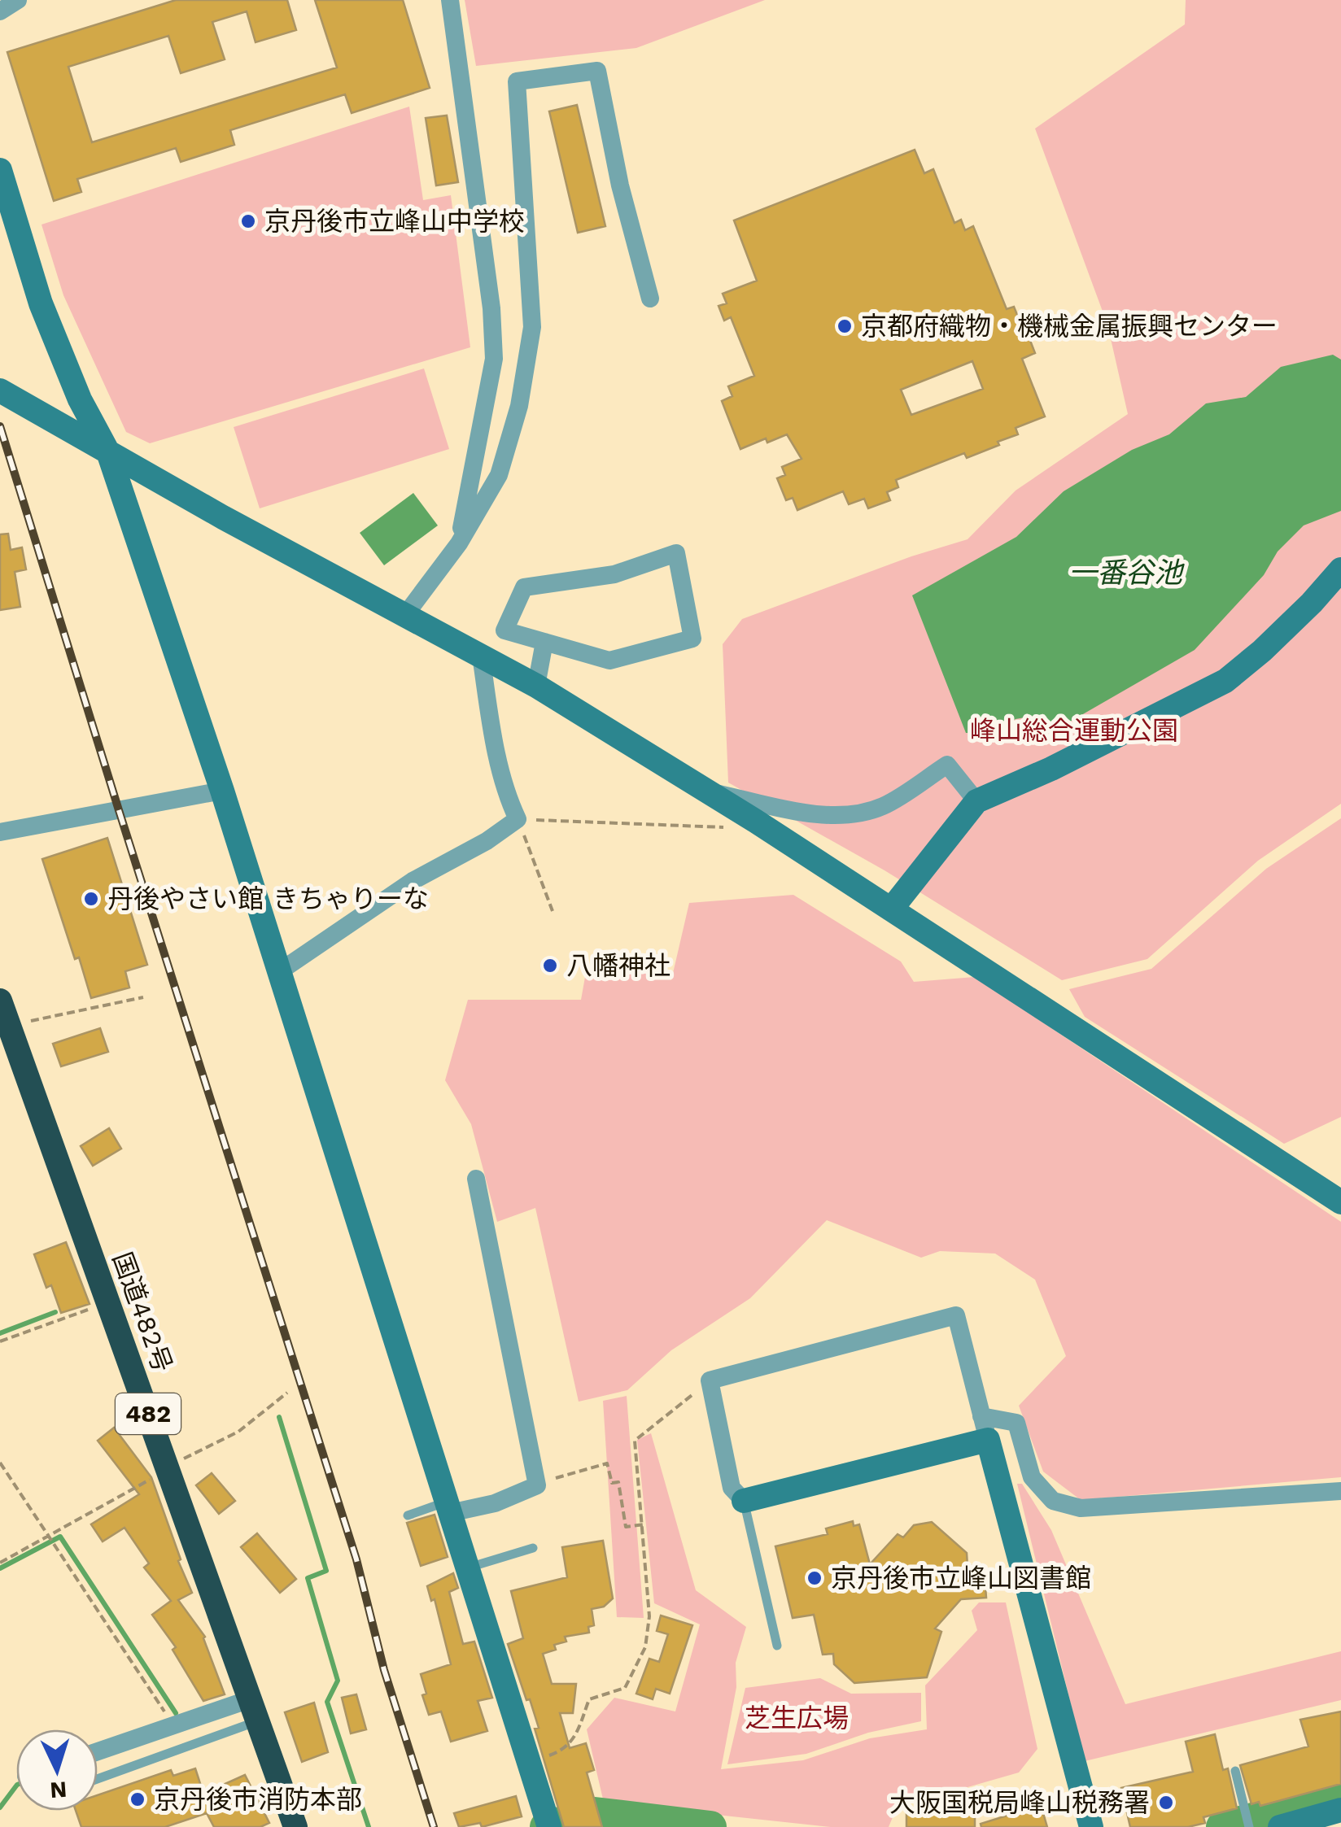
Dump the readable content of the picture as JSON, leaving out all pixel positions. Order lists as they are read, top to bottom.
{
  "streets": {
    "highway": ["国道482号", "482"]
  },
  "water": ["一番谷池"],
  "parks": ["峰山総合運動公園", "芝生広場"],
  "places": [
    "京丹後市立峰山中学校",
    "京都府織物・機械金属振興センター",
    "丹後やさい館 きちゃりーな",
    "八幡神社",
    "京丹後市立峰山図書館",
    "京丹後市消防本部",
    "大阪国税局峰山税務署"
  ],
  "north": "bottom"
}
